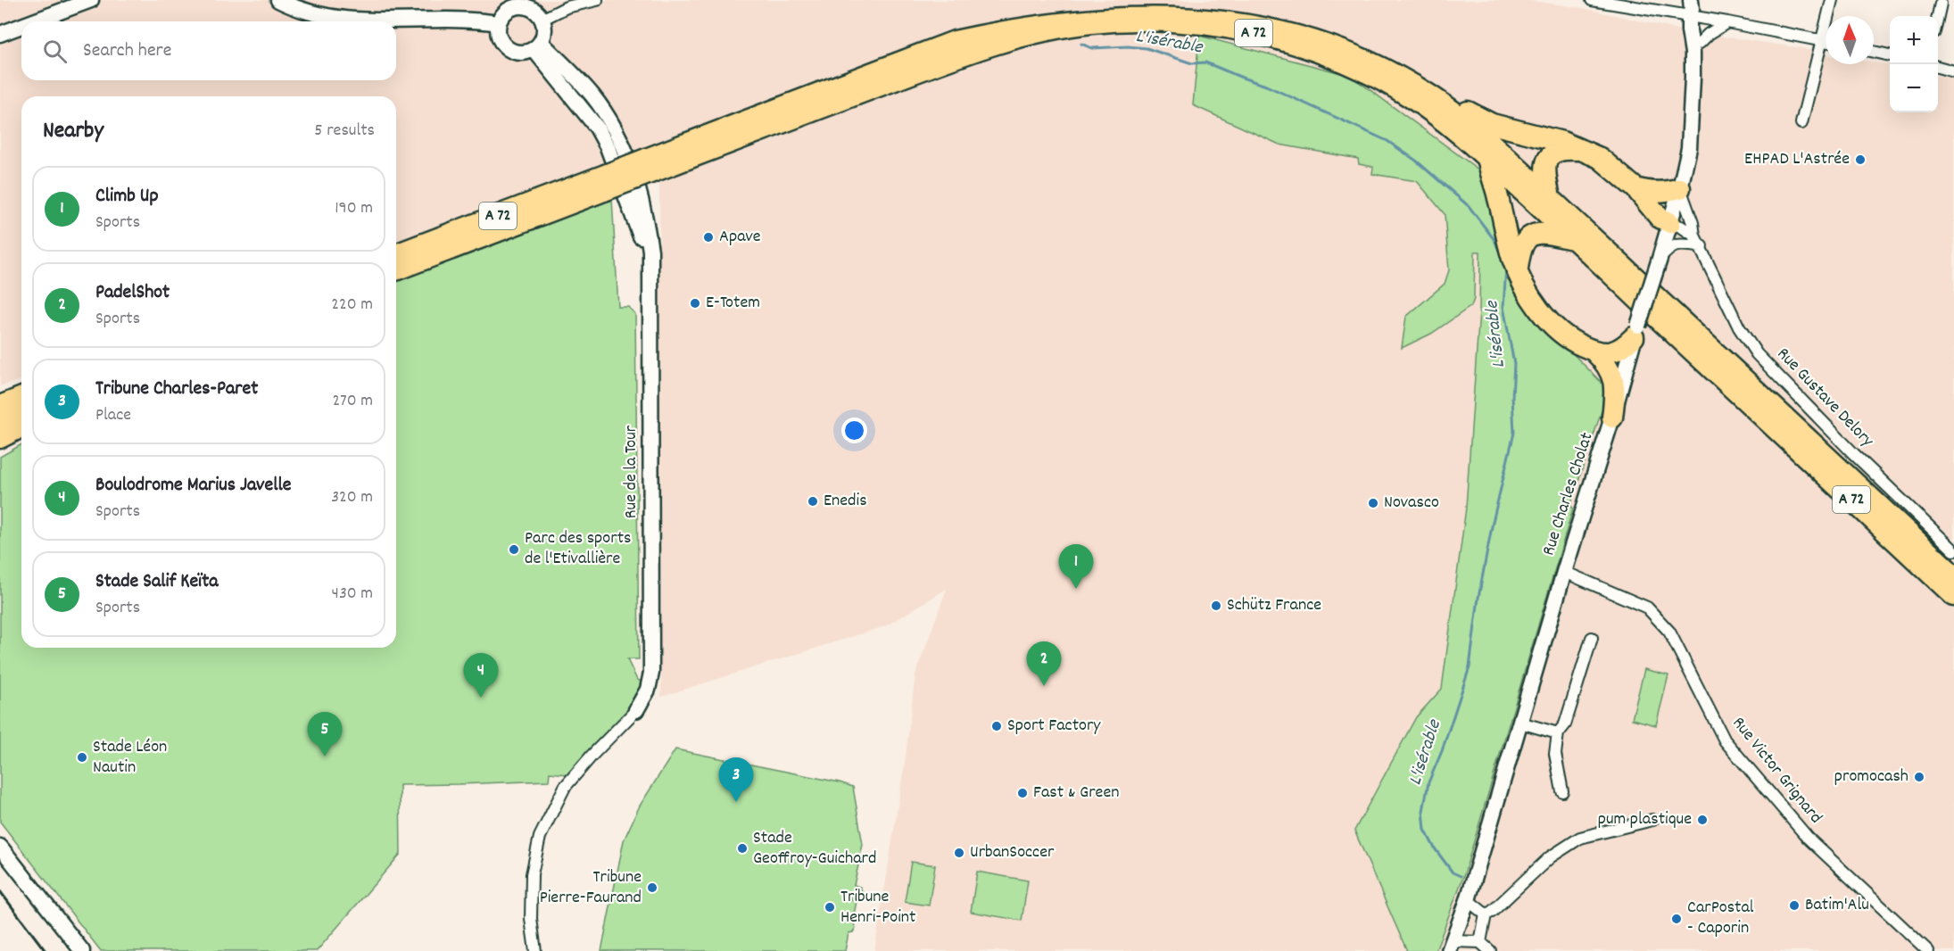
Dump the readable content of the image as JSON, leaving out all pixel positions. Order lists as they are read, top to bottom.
{
  "streets": {
    "highway": ["A 72"],
    "street": [
      "Rue Gustave Delory",
      "Rue de la Tour",
      "Rue Charles Cholat",
      "Rue Victor Grignard"
    ]
  },
  "crossings": [
    ["Rue Gustave Delory", "Rue Charles Cholat"],
    ["Rue Charles Cholat", "Rue Victor Grignard"]
  ],
  "water": ["L'isérable"],
  "places": [
    "EHPAD L'Astrée",
    "Apave",
    "E-Totem",
    "Enedis",
    "Novasco",
    "Parc des sports de l'Etivallière",
    "Schütz France",
    "Sport Factory",
    "Stade Léon Nautin",
    "promocash",
    "Fast & Green",
    "pum plastique",
    "Stade Geoffroy-Guichard",
    "UrbanSoccer",
    "Tribune Pierre-Faurand",
    "Batim'Alu",
    "Tribune Henri-Point",
    "CarPostal - Caporin"
  ],
  "north": "top",
  "page": {
    "map_buttons": ["+", "−"],
    "search": "Search here",
    "heading": ["Nearby", "5 results"],
    "list": [
      {
        "mark": "1",
        "name": "Climb Up",
        "note": "Sports",
        "value": "190 m"
      },
      {
        "mark": "2",
        "name": "PadelShot",
        "note": "Sports",
        "value": "220 m"
      },
      {
        "mark": "3",
        "name": "Tribune Charles-Paret",
        "note": "Place",
        "value": "270 m"
      },
      {
        "mark": "4",
        "name": "Boulodrome Marius Javelle",
        "note": "Sports",
        "value": "320 m"
      },
      {
        "mark": "5",
        "name": "Stade Salif Keïta",
        "note": "Sports",
        "value": "430 m"
      }
    ],
    "pins": [
      "1",
      "2",
      "4",
      "5",
      "3"
    ]
  }
}
